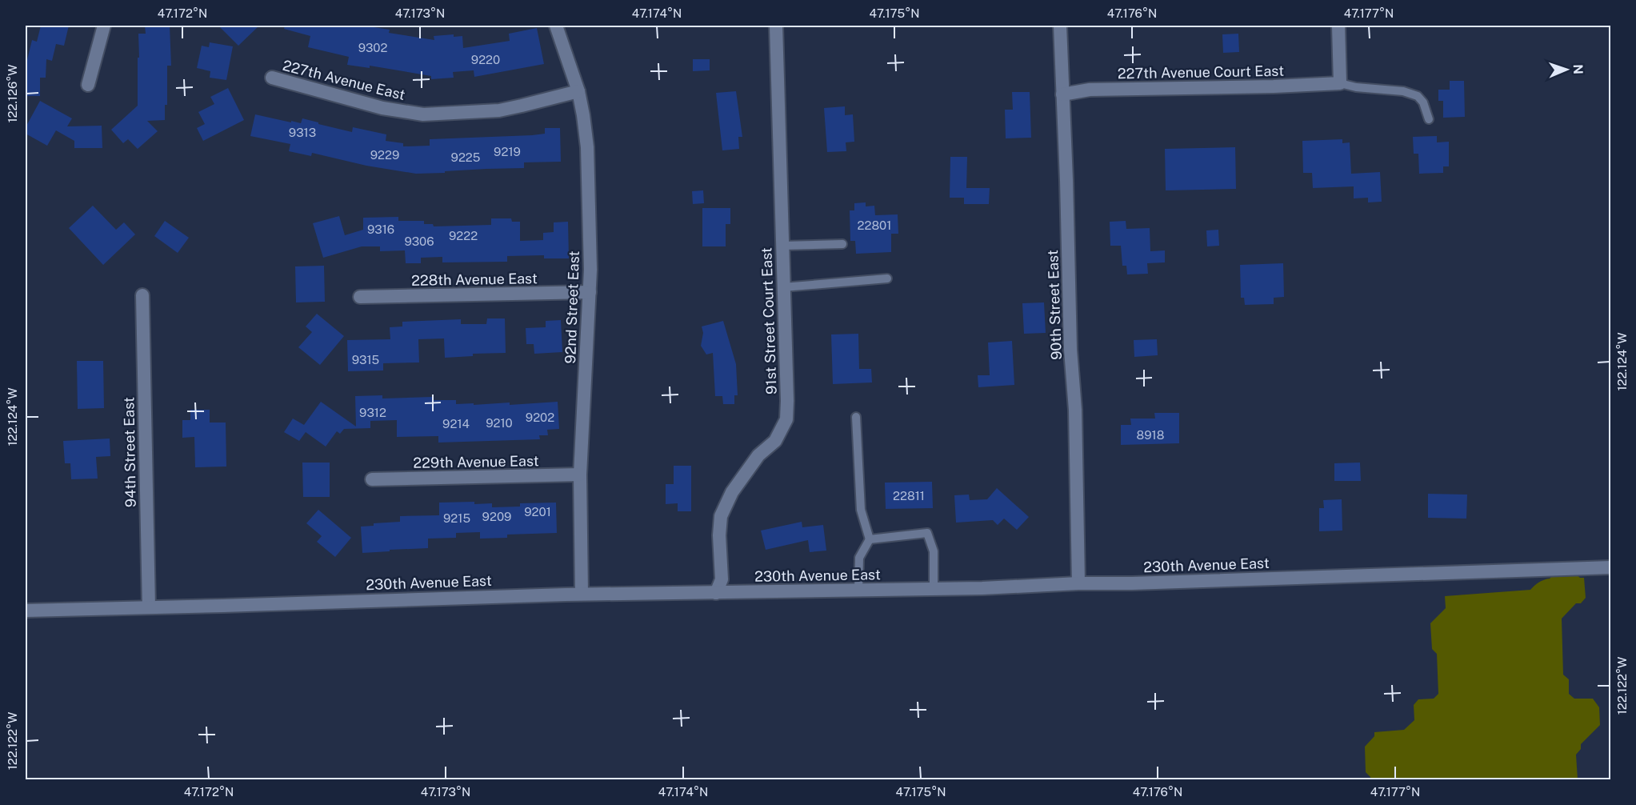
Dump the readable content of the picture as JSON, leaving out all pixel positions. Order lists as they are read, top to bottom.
{
  "streets": {
    "street": [
      "227th Avenue Court East",
      "227th Avenue East",
      "228th Avenue East",
      "90th Street East",
      "92nd Street East",
      "91st Street Court East",
      "94th Street East",
      "229th Avenue East",
      "230th Avenue East"
    ]
  },
  "crossings": [
    ["227th Avenue Court East", "90th Street East"],
    ["227th Avenue East", "92nd Street East"],
    ["228th Avenue East", "92nd Street East"],
    ["90th Street East", "230th Avenue East"],
    ["92nd Street East", "229th Avenue East"],
    ["92nd Street East", "230th Avenue East"],
    ["91st Street Court East", "230th Avenue East"],
    ["94th Street East", "230th Avenue East"]
  ],
  "house_numbers": [
    "9302",
    "9220",
    "9313",
    "9219",
    "9229",
    "9225",
    "22801",
    "9316",
    "9222",
    "9306",
    "9315",
    "9312",
    "9202",
    "9210",
    "9214",
    "8918",
    "22811",
    "9201",
    "9209",
    "9215"
  ],
  "north": "right",
  "coordinates": [
    "47.172°N",
    "47.173°N",
    "47.174°N",
    "47.175°N",
    "47.176°N",
    "47.177°N",
    "122.126°W",
    "122.124°W",
    "122.122°W"
  ]
}
